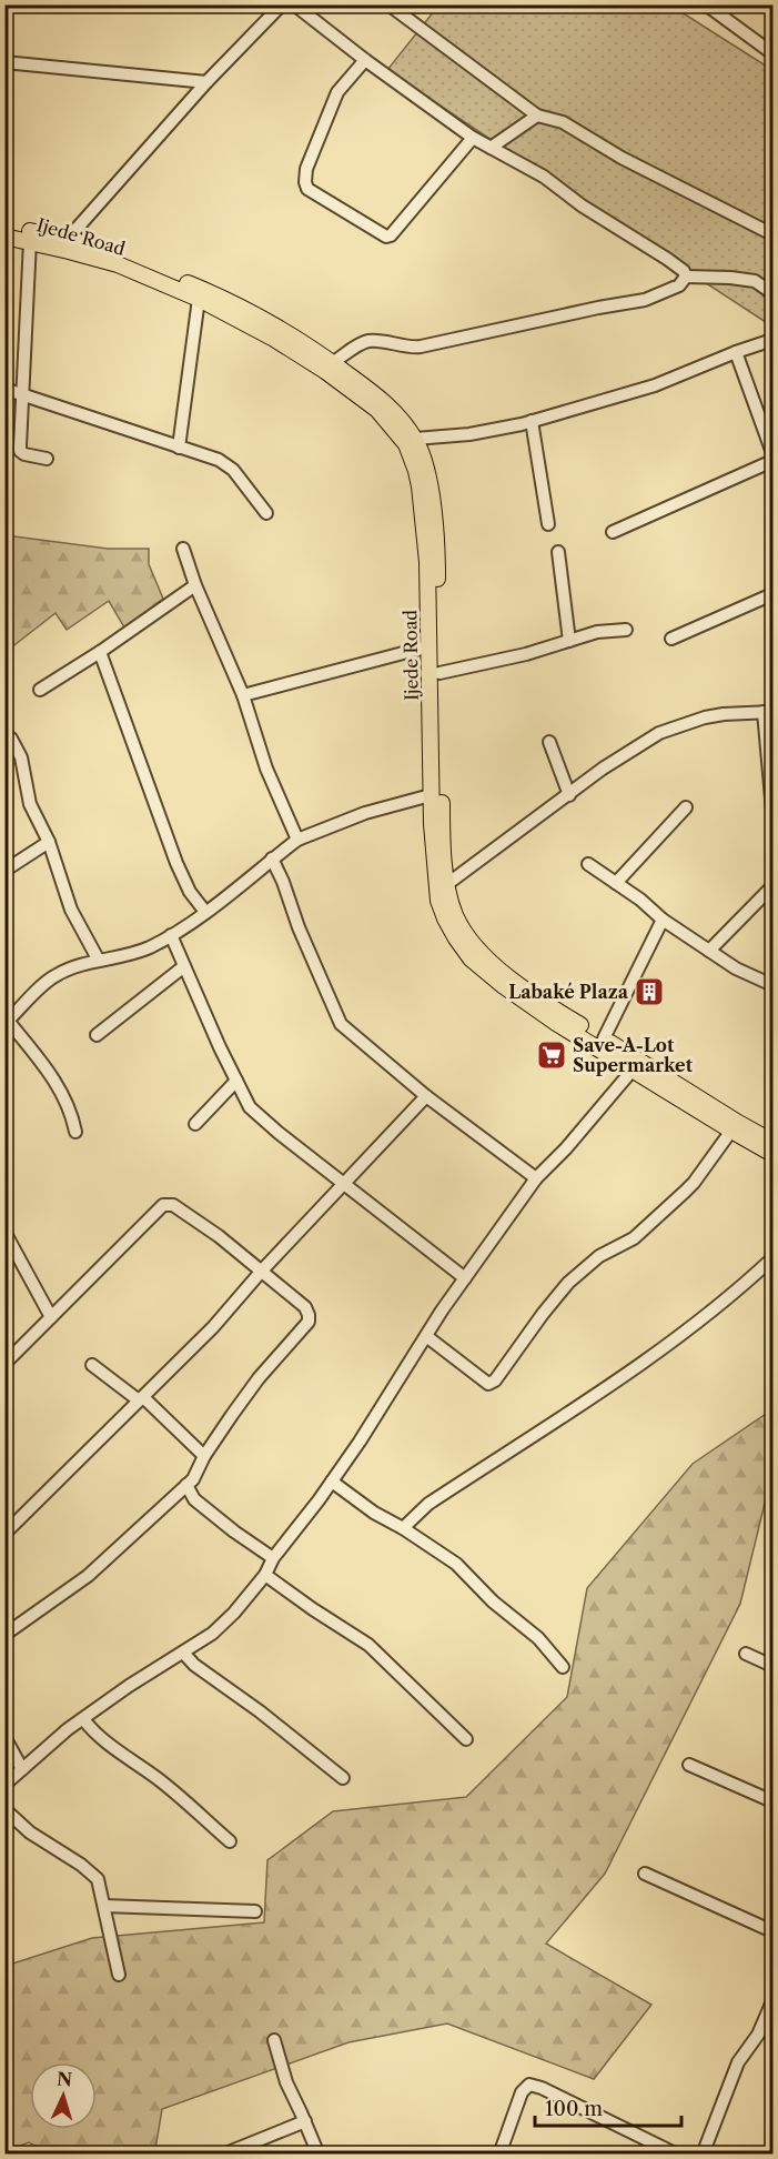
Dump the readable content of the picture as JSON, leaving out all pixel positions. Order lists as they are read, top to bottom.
{
  "streets": {
    "main road": ["Ijede Road"]
  },
  "places": {
    "building": ["Labaké Plaza"],
    "supermarket": ["Save-A-Lot Supermarket"]
  },
  "scale_bar": "100 m",
  "north": "top"
}
